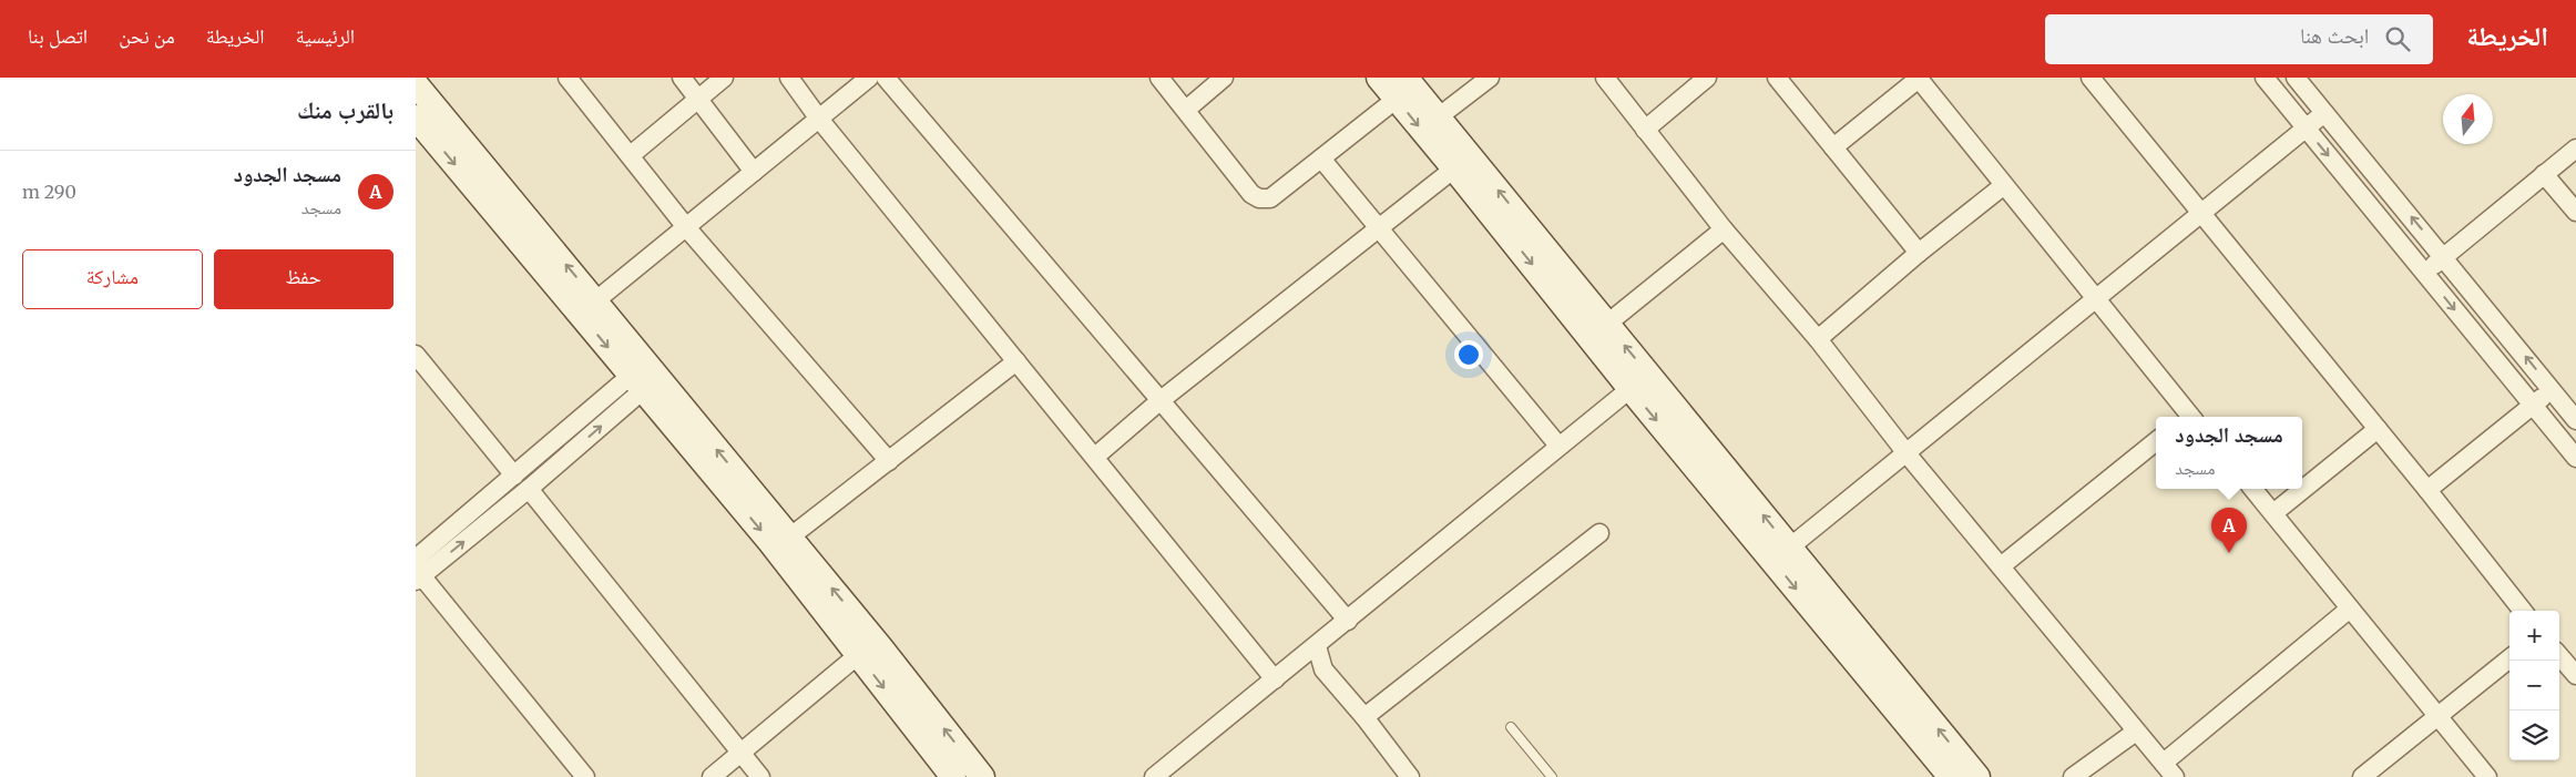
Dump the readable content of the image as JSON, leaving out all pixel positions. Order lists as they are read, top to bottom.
{
  "north": "top",
  "page": {
    "header": "الخريطة",
    "search": "ابحث هنا",
    "nav": [
      "الرئيسية",
      "الخريطة",
      "من نحن",
      "اتصل بنا"
    ],
    "heading": "بالقرب منك",
    "list": [
      {
        "mark": "A",
        "name": "مسجد الجدود",
        "note": "مسجد",
        "value": "290 m"
      }
    ],
    "buttons": ["حفظ", "مشاركة"],
    "popup": ["مسجد الجدود", "مسجد"],
    "pins": "A",
    "map_buttons": ["+", "−"]
  }
}
